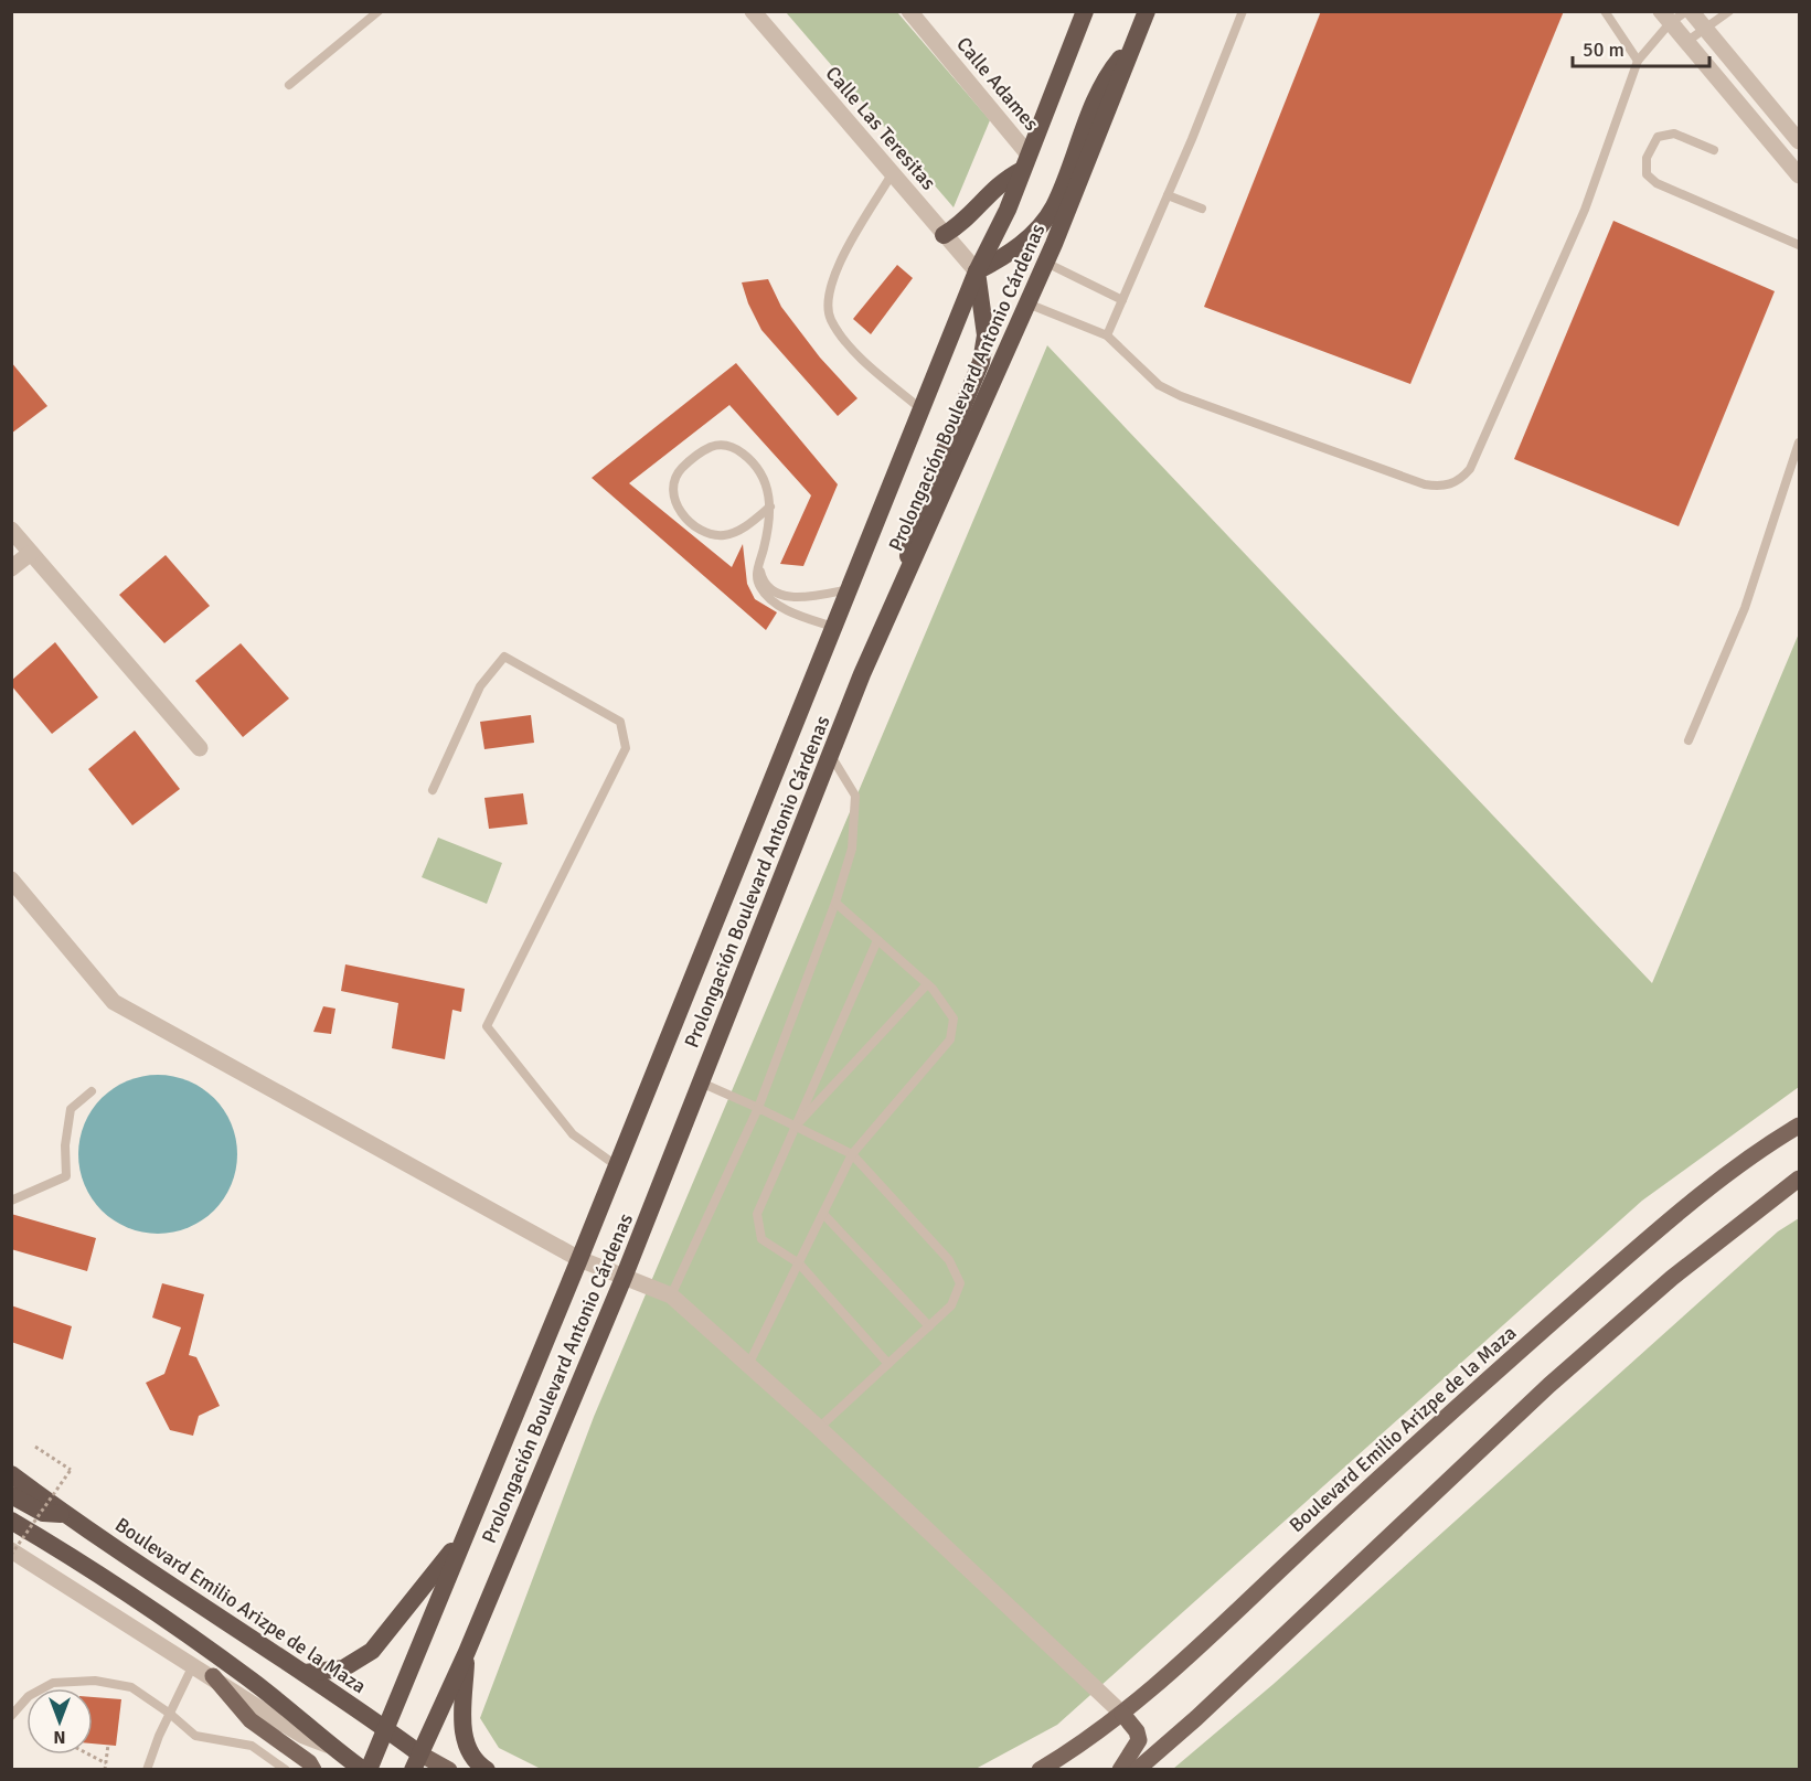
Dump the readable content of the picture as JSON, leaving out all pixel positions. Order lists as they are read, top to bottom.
{
  "streets": {
    "highway": ["Prolongación Boulevard Antonio Cárdenas", "Boulevard Emilio Arizpe de la Maza"],
    "street": ["Calle Adames", "Calle Las Teresitas"]
  },
  "crossings": [
    ["Calle Adames", "Prolongación Boulevard Antonio Cárdenas"],
    ["Calle Las Teresitas", "Prolongación Boulevard Antonio Cárdenas"],
    ["Prolongación Boulevard Antonio Cárdenas", "Boulevard Emilio Arizpe de la Maza"]
  ],
  "scale_bar": "50 m",
  "north": "bottom"
}
